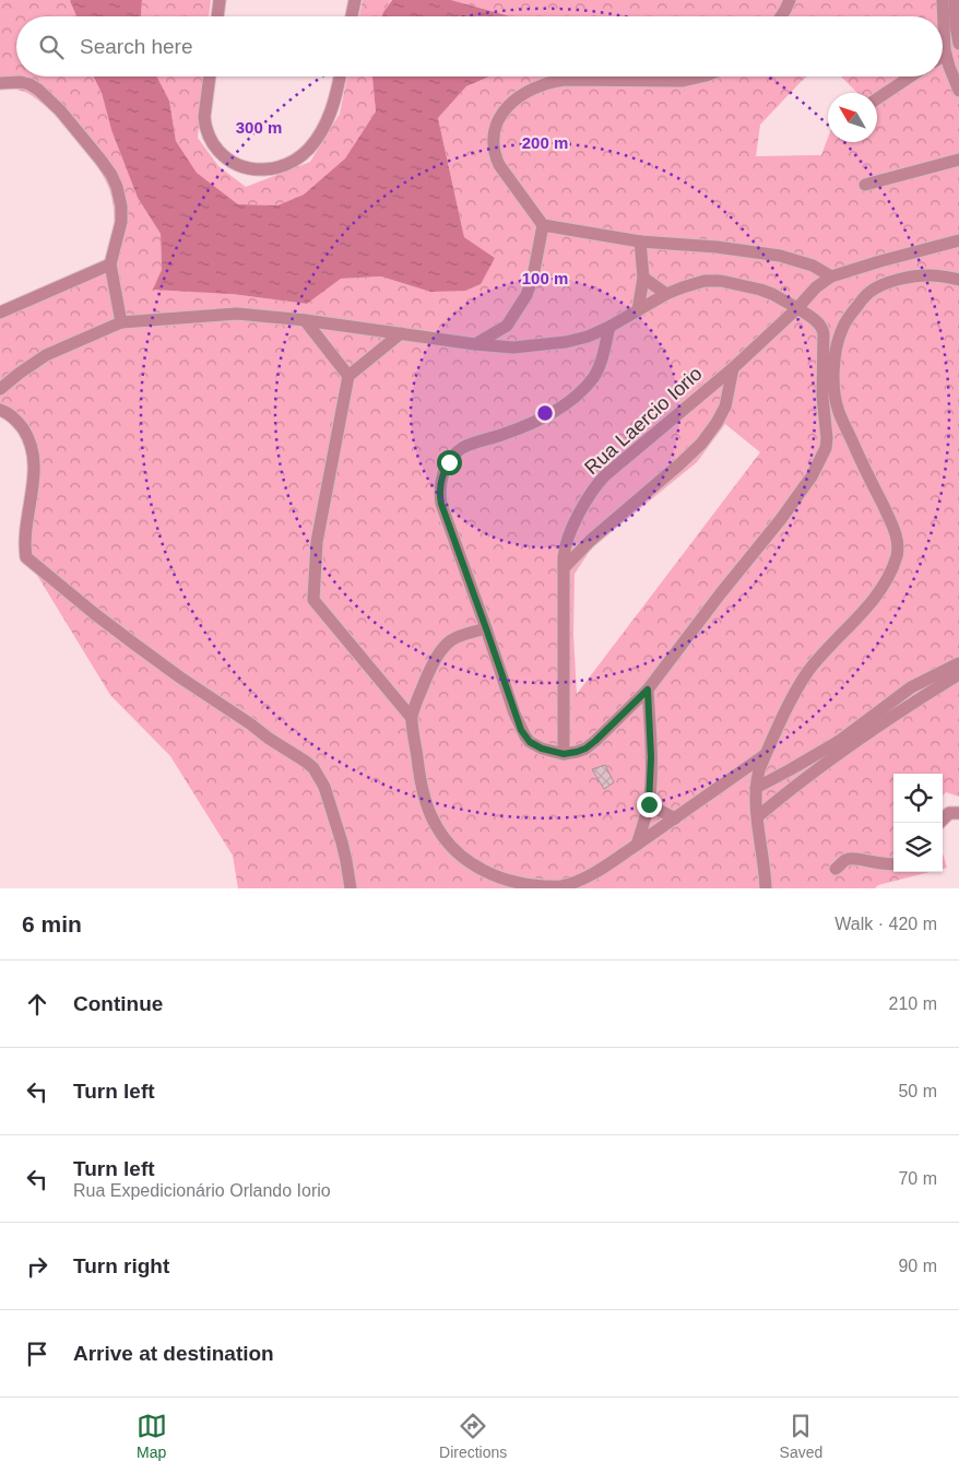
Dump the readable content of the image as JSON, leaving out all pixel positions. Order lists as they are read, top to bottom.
{
  "streets": {
    "street": ["Rua Laercio Iorio"]
  },
  "north": "top left",
  "page": {
    "search": "Search here",
    "heading": ["6 min", "Walk · 420 m"],
    "list": [
      ["Continue", "210 m"],
      ["Turn left", "50 m"],
      ["Turn left", "Rua Expedicionário Orlando Iorio", "70 m"],
      ["Turn right", "90 m"],
      "Arrive at destination"
    ],
    "nav": ["Map", "Directions", "Saved"]
  },
  "rings": ["300 m", "200 m", "100 m"]
}
